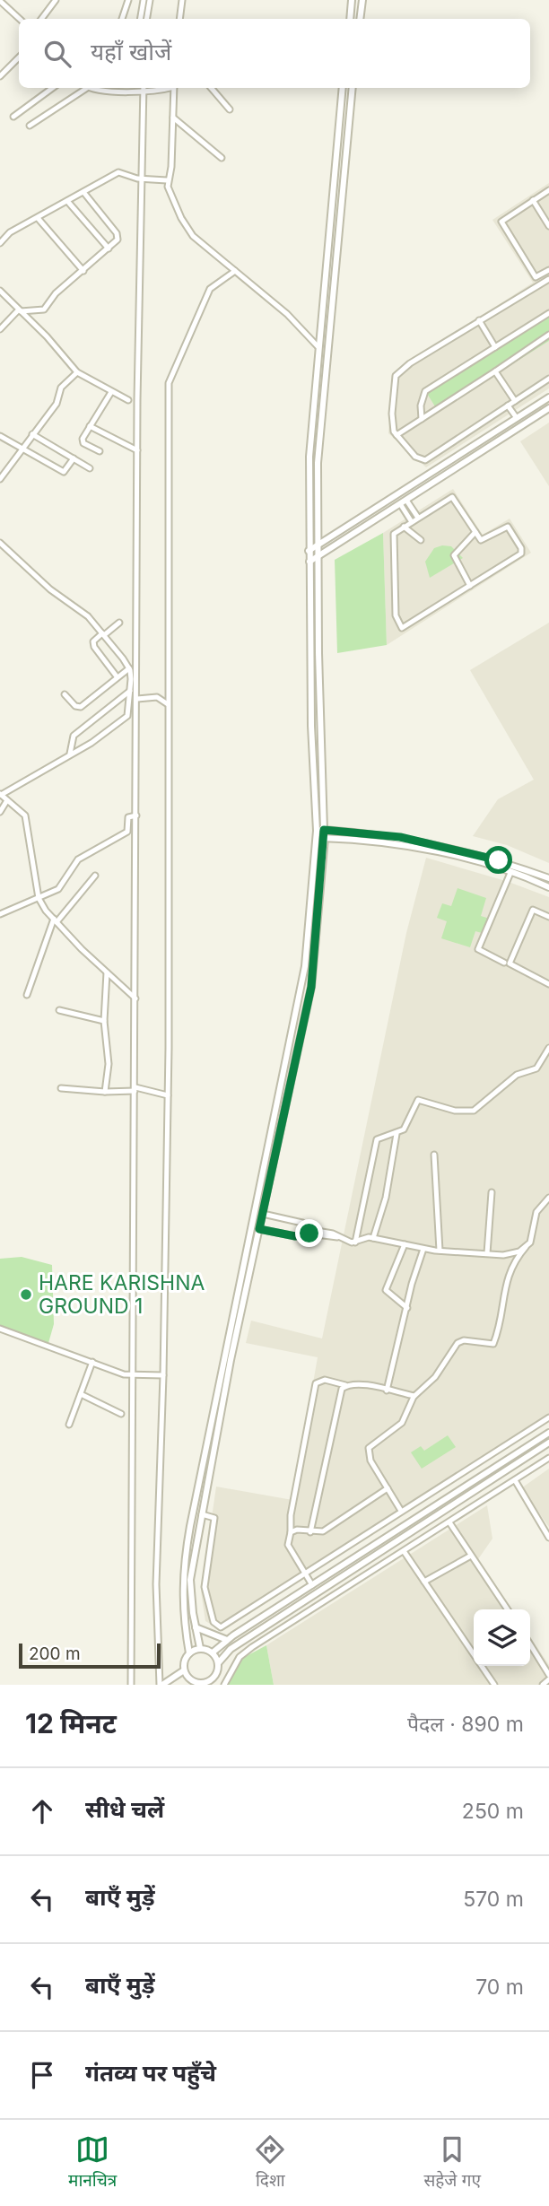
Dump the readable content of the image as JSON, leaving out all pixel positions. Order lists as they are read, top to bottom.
{
  "places": ["HARE KARISHNA GROUND 1"],
  "scale_bar": "200 m",
  "page": {
    "search": "यहाँ खोजें",
    "scale": "200 m",
    "heading": ["12 मिनट", "पैदल · 890 m"],
    "list": [
      ["सीधे चलें", "250 m"],
      ["बाएँ मुड़ें", "570 m"],
      ["बाएँ मुड़ें", "70 m"],
      "गंतव्य पर पहुँचे"
    ],
    "nav": ["मानचित्र", "दिशा", "सहेजे गए"]
  }
}
